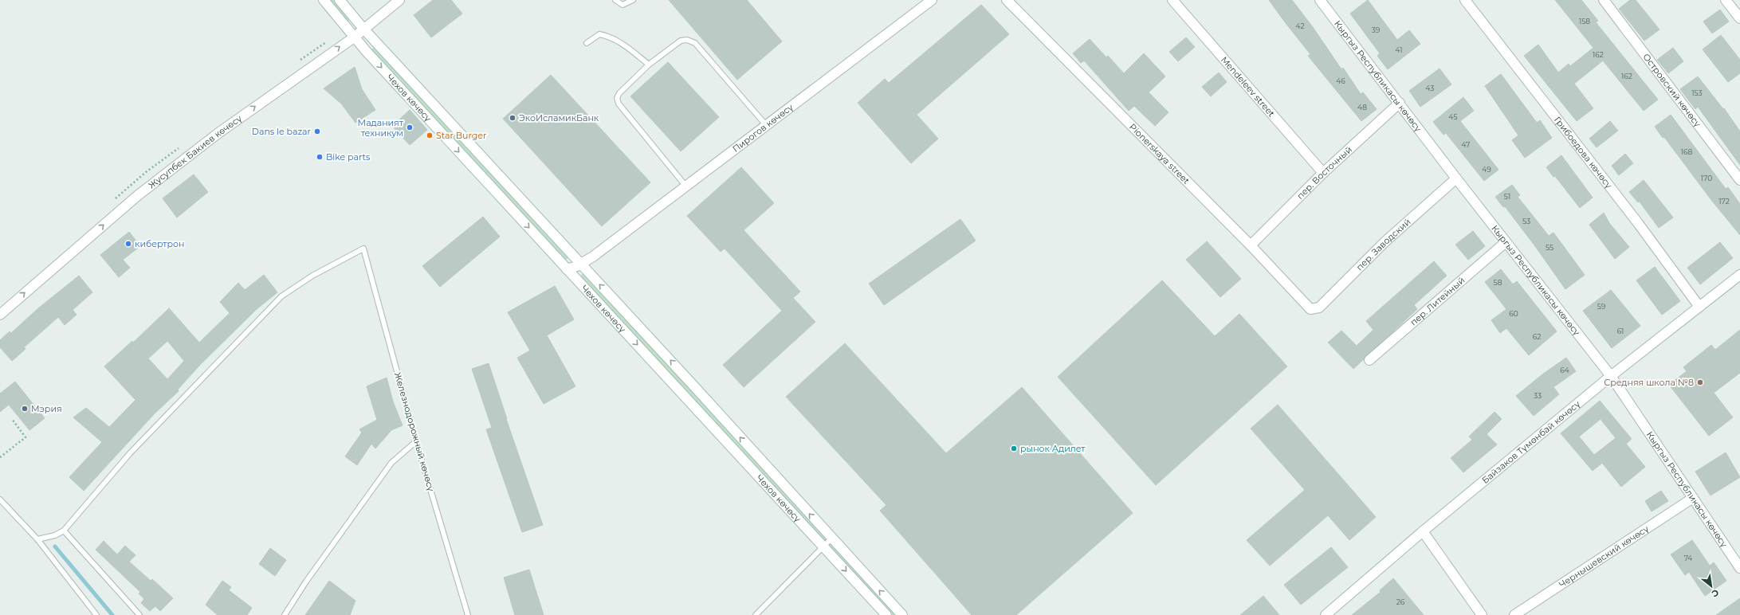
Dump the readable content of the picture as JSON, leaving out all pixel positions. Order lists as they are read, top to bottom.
{
  "streets": {
    "street": [
      "Кыргыз Республикасы көчөсү",
      "Mendeleev street",
      "Островский көчөсү",
      "Чехов көчөсү",
      "Пирогов көчөсү",
      "Жусупбек Бакиев көчөсү",
      "Грибоедова көчөсү",
      "Pionerskaya street",
      "пер. Восточный",
      "пер. Заводский",
      "пер. Литейный",
      "Байзаков Түмөнбай көчөсү",
      "Чернышевский көчөсү"
    ],
    "lane": ["Железнодорожный көчөсү"]
  },
  "crossings": [
    ["Кыргыз Республикасы көчөсү", "пер. Восточный"],
    ["Кыргыз Республикасы көчөсү", "пер. Заводский"],
    ["Кыргыз Республикасы көчөсү", "пер. Литейный"],
    ["Кыргыз Республикасы көчөсү", "Байзаков Түмөнбай көчөсү"],
    ["Кыргыз Республикасы көчөсү", "Чернышевский көчөсү"],
    ["Mendeleev street", "пер. Восточный"],
    ["Чехов көчөсү", "Пирогов көчөсү"],
    ["Чехов көчөсү", "Жусупбек Бакиев көчөсү"],
    ["Грибоедова көчөсү", "Байзаков Түмөнбай көчөсү"],
    ["Pionerskaya street", "пер. Восточный"],
    ["Pionerskaya street", "пер. Заводский"]
  ],
  "one_way": ["Жусупбек Бакиев көчөсү"],
  "places": [
    "ЭкоИсламикБанк",
    "Маданият техникум",
    "Dans le bazar",
    "Star Burger",
    "Bike parts",
    "кибертрон",
    "Средняя школа №8",
    "Мэрия",
    "рынок Адилет"
  ],
  "house_numbers": [
    "158",
    "42",
    "39",
    "41",
    "162",
    "162",
    "46",
    "43",
    "153",
    "48",
    "45",
    "47",
    "168",
    "49",
    "170",
    "51",
    "172",
    "53",
    "55",
    "58",
    "59",
    "60",
    "61",
    "62",
    "64",
    "33",
    "74",
    "26"
  ],
  "north": "bottom right"
}
